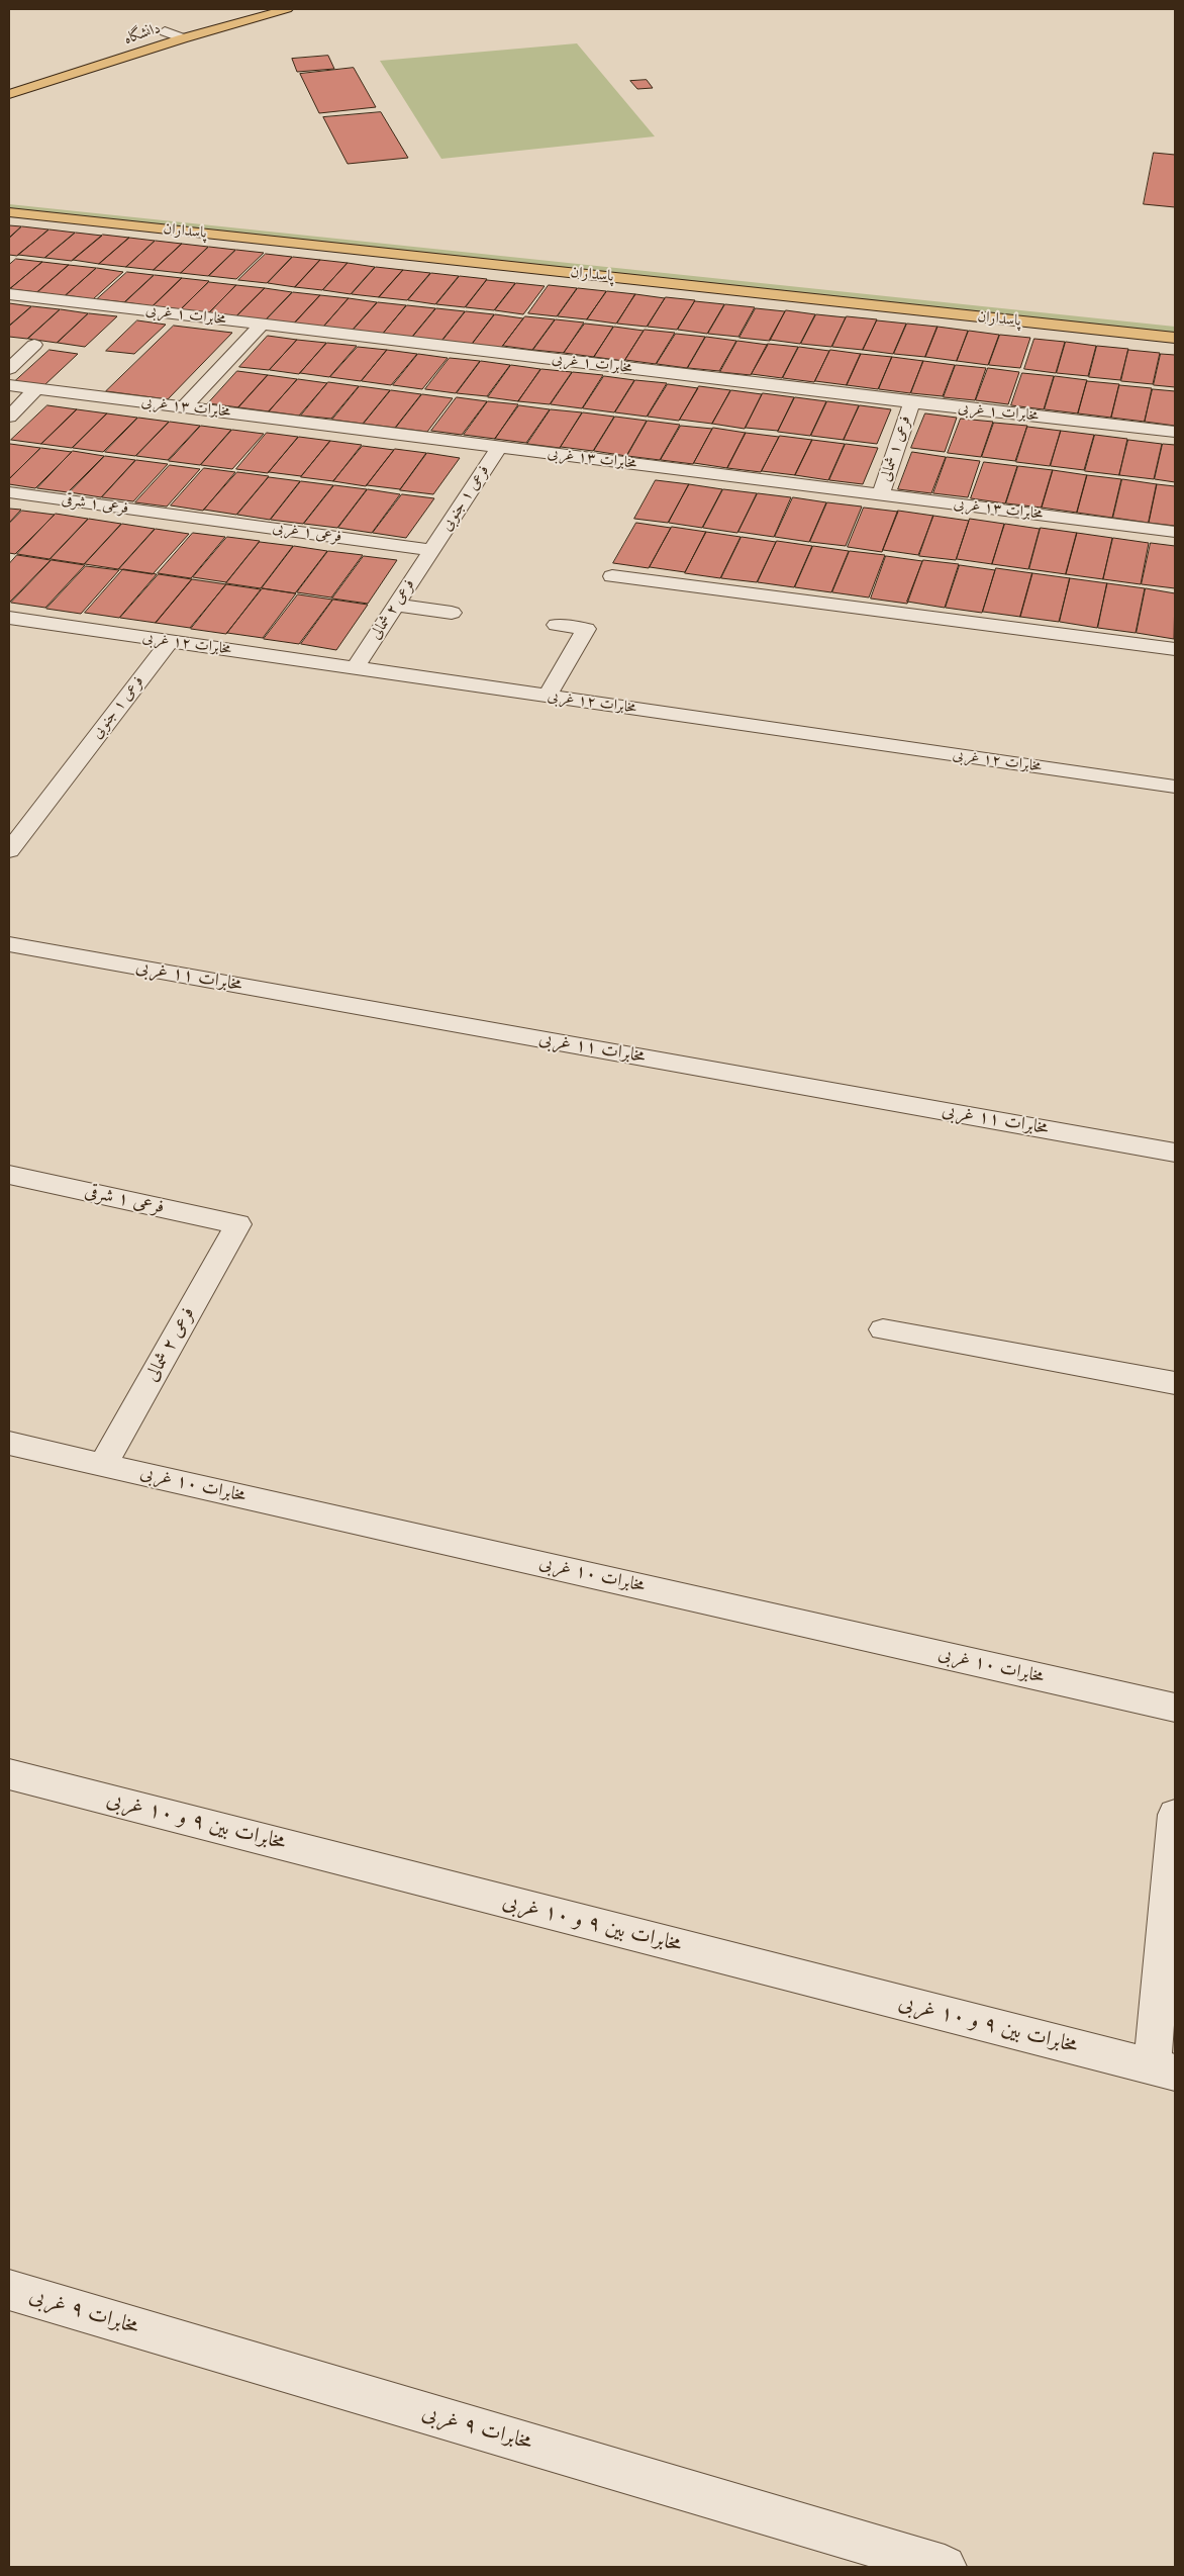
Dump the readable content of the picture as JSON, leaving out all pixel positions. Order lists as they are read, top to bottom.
{
  "streets": {
    "main road": ["دانشگاه", "پاسداران"],
    "street": [
      "مخابرات ۱ غربی",
      "مخابرات ۱۳ غربی",
      "فرعی ۱ شمالی",
      "فرعی ۱ جنوبی",
      "فرعی ۱ شرقی",
      "فرعی ۱ غربی",
      "فرعی ۲ شمالی",
      "مخابرات ۱۲ غربی",
      "مخابرات ۱۱ غربی",
      "مخابرات ۱۰ غربی",
      "مخابرات بین ۹ و ۱۰ غربی",
      "مخابرات ۹ غربی"
    ]
  },
  "crossings": [
    ["مخابرات ۱ غربی", "فرعی ۱ شمالی"],
    ["مخابرات ۱۳ غربی", "فرعی ۱ شمالی"],
    ["مخابرات ۱۳ غربی", "فرعی ۱ جنوبی"],
    ["فرعی ۱ جنوبی", "فرعی ۱ غربی"],
    ["فرعی ۱ جنوبی", "فرعی ۲ شمالی"],
    ["فرعی ۱ جنوبی", "مخابرات ۱۲ غربی"],
    ["فرعی ۱ شرقی", "فرعی ۱ غربی"],
    ["فرعی ۱ شرقی", "فرعی ۲ شمالی"],
    ["فرعی ۱ غربی", "فرعی ۲ شمالی"],
    ["فرعی ۲ شمالی", "مخابرات ۱۲ غربی"],
    ["فرعی ۲ شمالی", "مخابرات ۱۰ غربی"]
  ]
}
